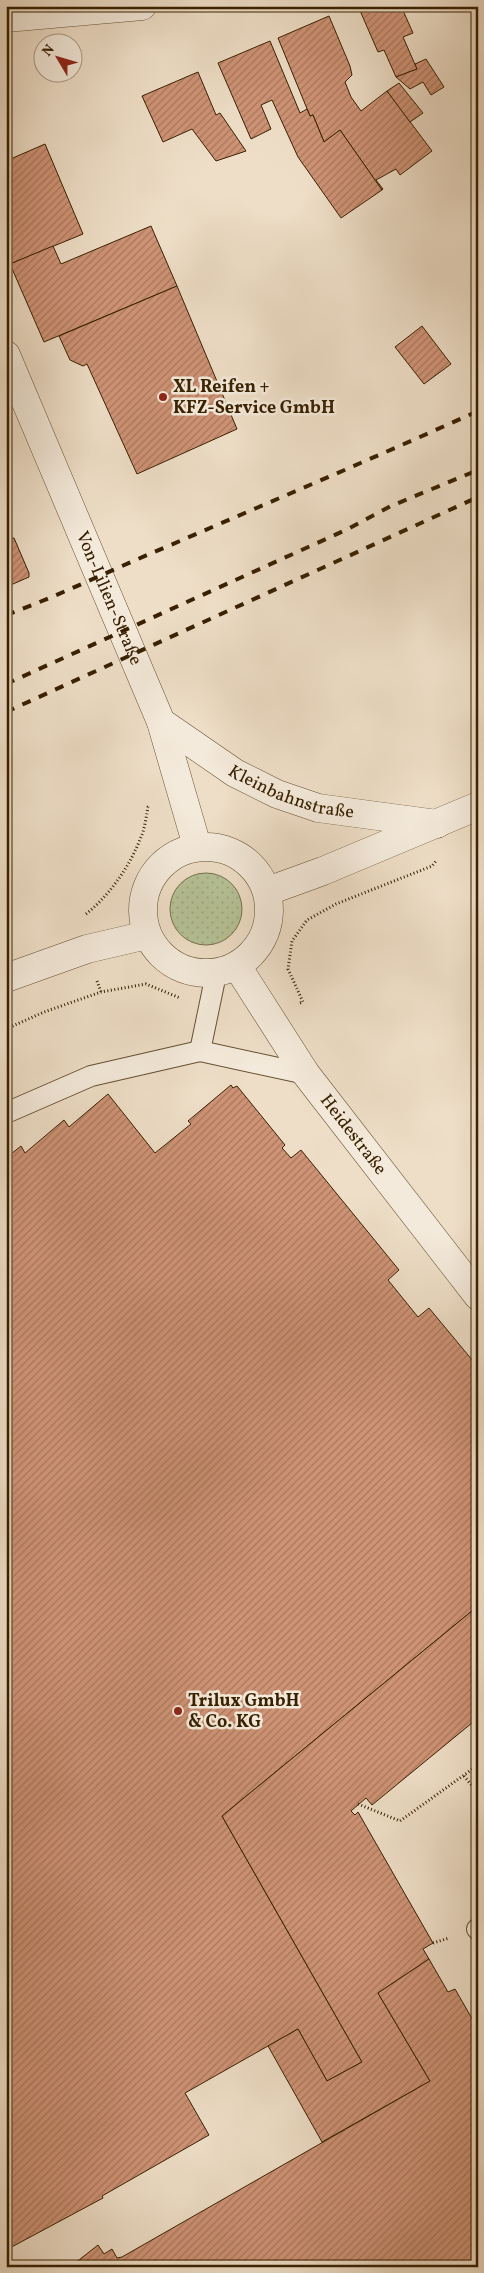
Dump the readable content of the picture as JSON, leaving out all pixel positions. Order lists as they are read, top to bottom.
{
  "streets": {
    "street": ["Von-Lilien-Straße", "Kleinbahnstraße", "Heidestraße"]
  },
  "crossings": [
    ["Von-Lilien-Straße", "Kleinbahnstraße"],
    ["Von-Lilien-Straße", "Heidestraße"]
  ],
  "places": ["XL Reifen + KFZ-Service GmbH", "Trilux GmbH & Co. KG"],
  "north": "top left"
}
